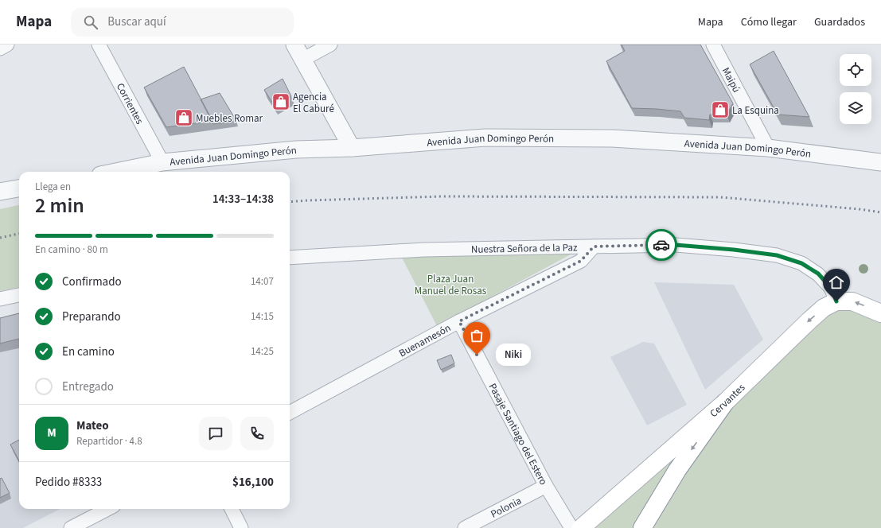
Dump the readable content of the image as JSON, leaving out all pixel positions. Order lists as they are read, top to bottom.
{
  "streets": {
    "main road": ["Cervantes"],
    "street": [
      "Maipú",
      "Corrientes",
      "Avenida Juan Domingo Perón",
      "Nuestra Señora de la Paz",
      "Buenamesón",
      "Pasaje Santiago del Estero",
      "Polonia"
    ]
  },
  "crossings": [
    ["Maipú", "Avenida Juan Domingo Perón"],
    ["Corrientes", "Avenida Juan Domingo Perón"],
    ["Nuestra Señora de la Paz", "Buenamesón"],
    ["Nuestra Señora de la Paz", "Cervantes"],
    ["Buenamesón", "Pasaje Santiago del Estero"],
    ["Pasaje Santiago del Estero", "Polonia"]
  ],
  "one_way": ["Cervantes"],
  "parks": ["Plaza Juan Manuel de Rosas"],
  "places": {
    "shop": ["Agencia El Caburé", "La Esquina", "Muebles Romar"],
    "other": ["Niki"]
  },
  "page": {
    "header": "Mapa",
    "search": "Buscar aquí",
    "nav": ["Mapa", "Cómo llegar", "Guardados"],
    "heading": ["2 min", "Llega en", "14:33–14:38"],
    "panel": [
      "Mateo",
      "Repartidor · 4.8",
      "Pedido #8333",
      "$16,100"
    ],
    "bar": "En camino · 80 m",
    "list": [
      ["Confirmado", "14:07"],
      ["Preparando", "14:15"],
      ["En camino", "14:25"],
      "Entregado"
    ],
    "bubble": "Niki",
    "round": "M"
  }
}
